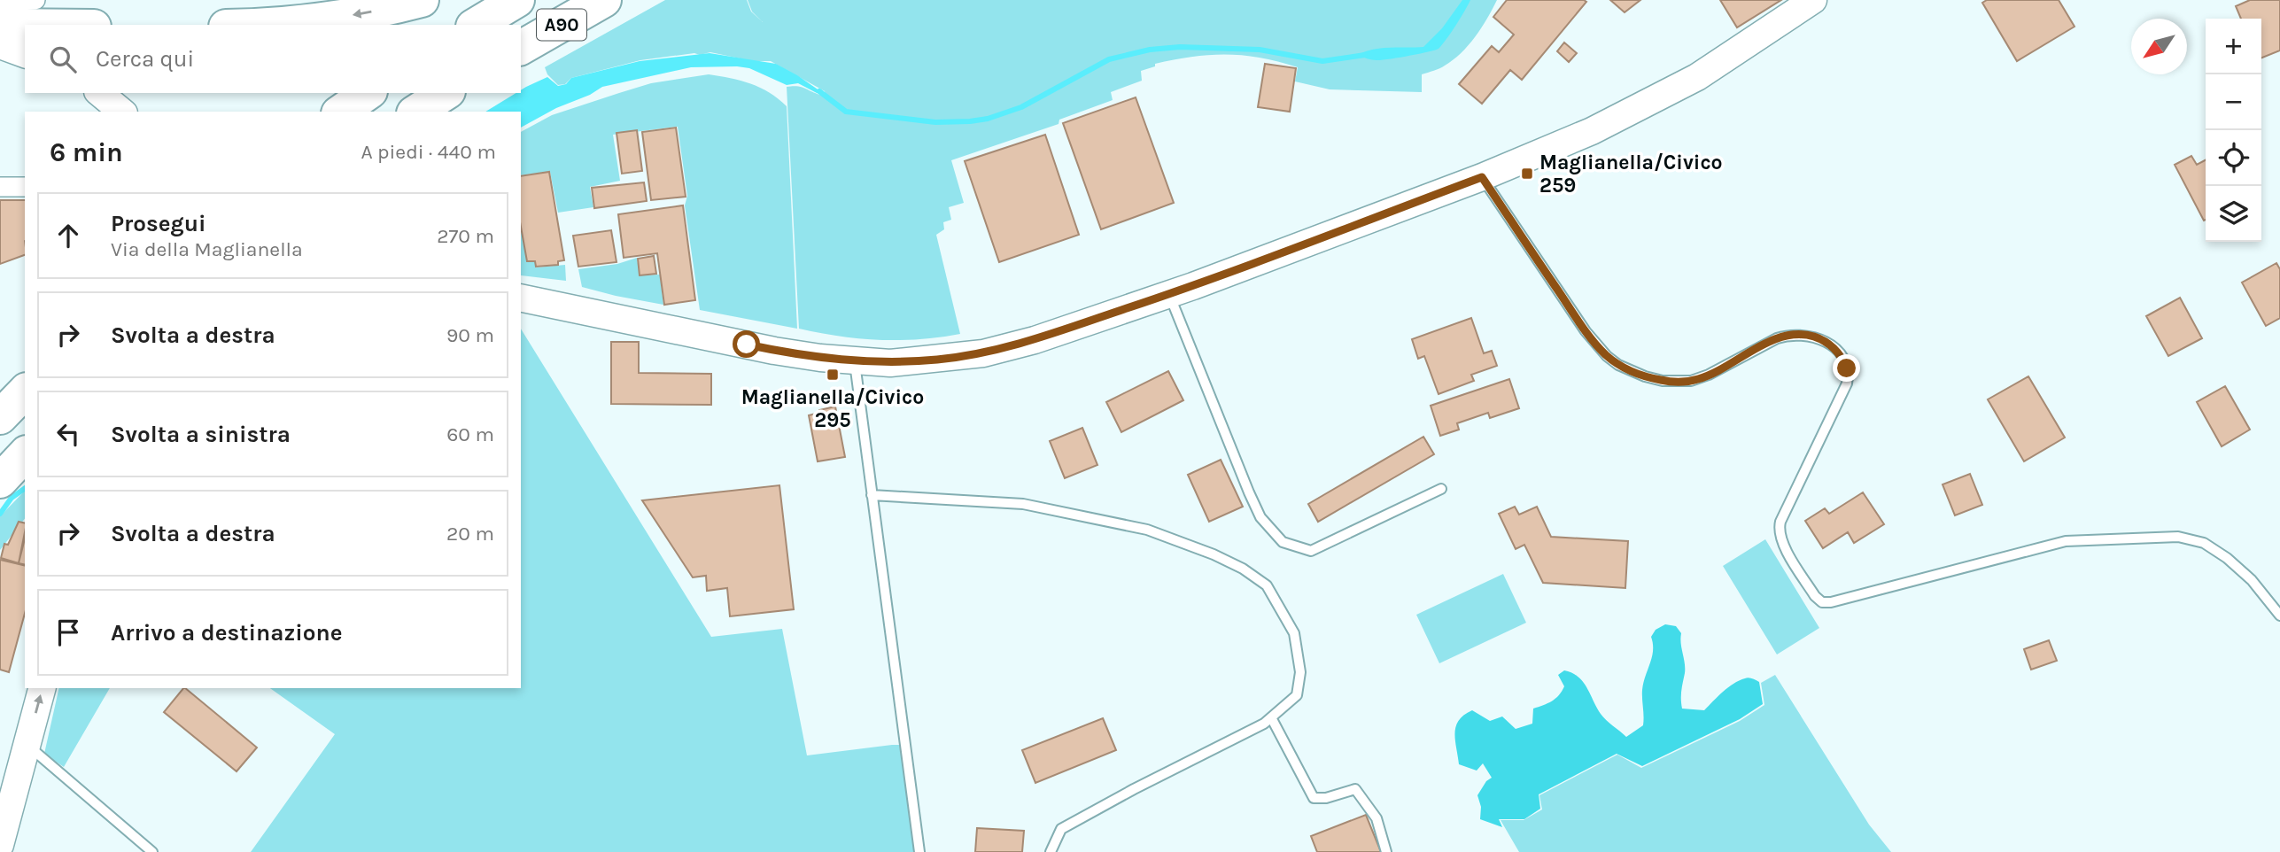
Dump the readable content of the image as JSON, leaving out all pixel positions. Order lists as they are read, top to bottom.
{
  "streets": {
    "highway": ["A90"]
  },
  "places": {
    "transit": ["Maglianella/Civico 259", "Maglianella/Civico 295"]
  },
  "north": "bottom left",
  "page": {
    "map_buttons": ["+", "−"],
    "search": "Cerca qui",
    "heading": ["6 min", "A piedi · 440 m"],
    "list": [
      ["Prosegui", "Via della Maglianella", "270 m"],
      ["Svolta a destra", "90 m"],
      ["Svolta a sinistra", "60 m"],
      ["Svolta a destra", "20 m"],
      "Arrivo a destinazione"
    ]
  }
}
